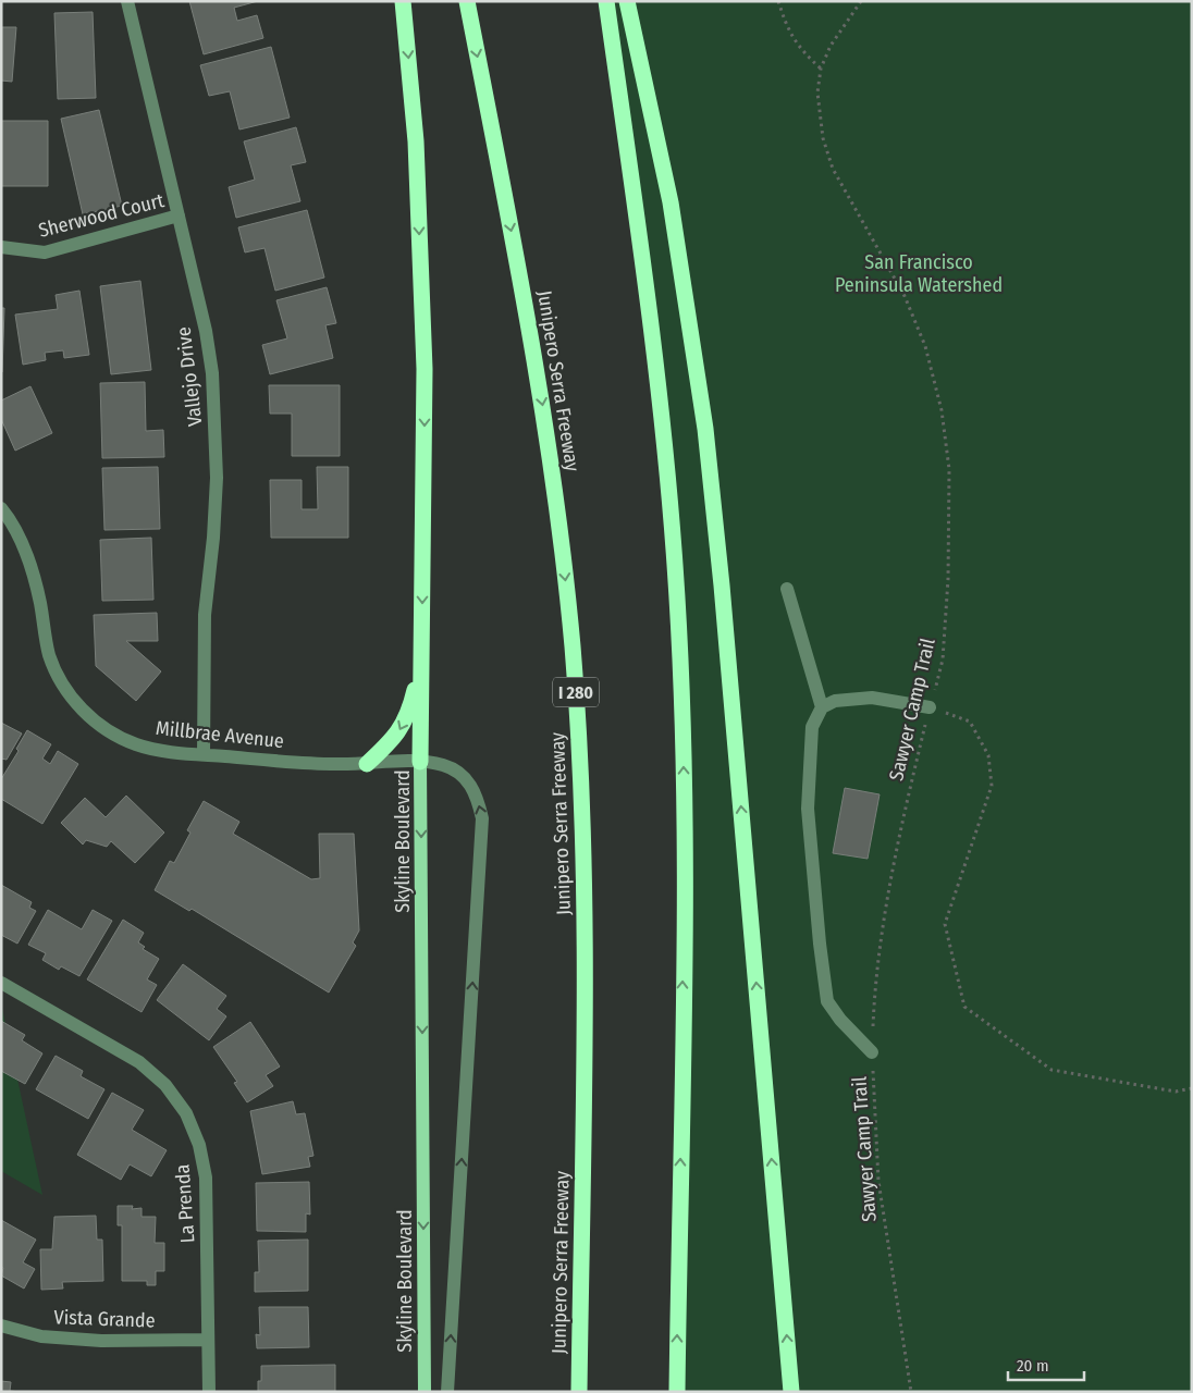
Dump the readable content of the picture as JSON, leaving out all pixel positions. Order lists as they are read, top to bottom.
{
  "streets": {
    "highway": ["Junipero Serra Freeway", "I 280"],
    "main road": ["Skyline Boulevard"],
    "street": [
      "Sherwood Court",
      "Vallejo Drive",
      "Millbrae Avenue",
      "La Prenda",
      "Vista Grande"
    ],
    "path": ["Sawyer Camp Trail"]
  },
  "crossings": [
    ["Sherwood Court", "Vallejo Drive"],
    ["Vallejo Drive", "Millbrae Avenue"],
    ["Millbrae Avenue", "Skyline Boulevard"],
    ["La Prenda", "Vista Grande"]
  ],
  "parks": ["San Francisco Peninsula Watershed"],
  "scale_bar": "20 m"
}
